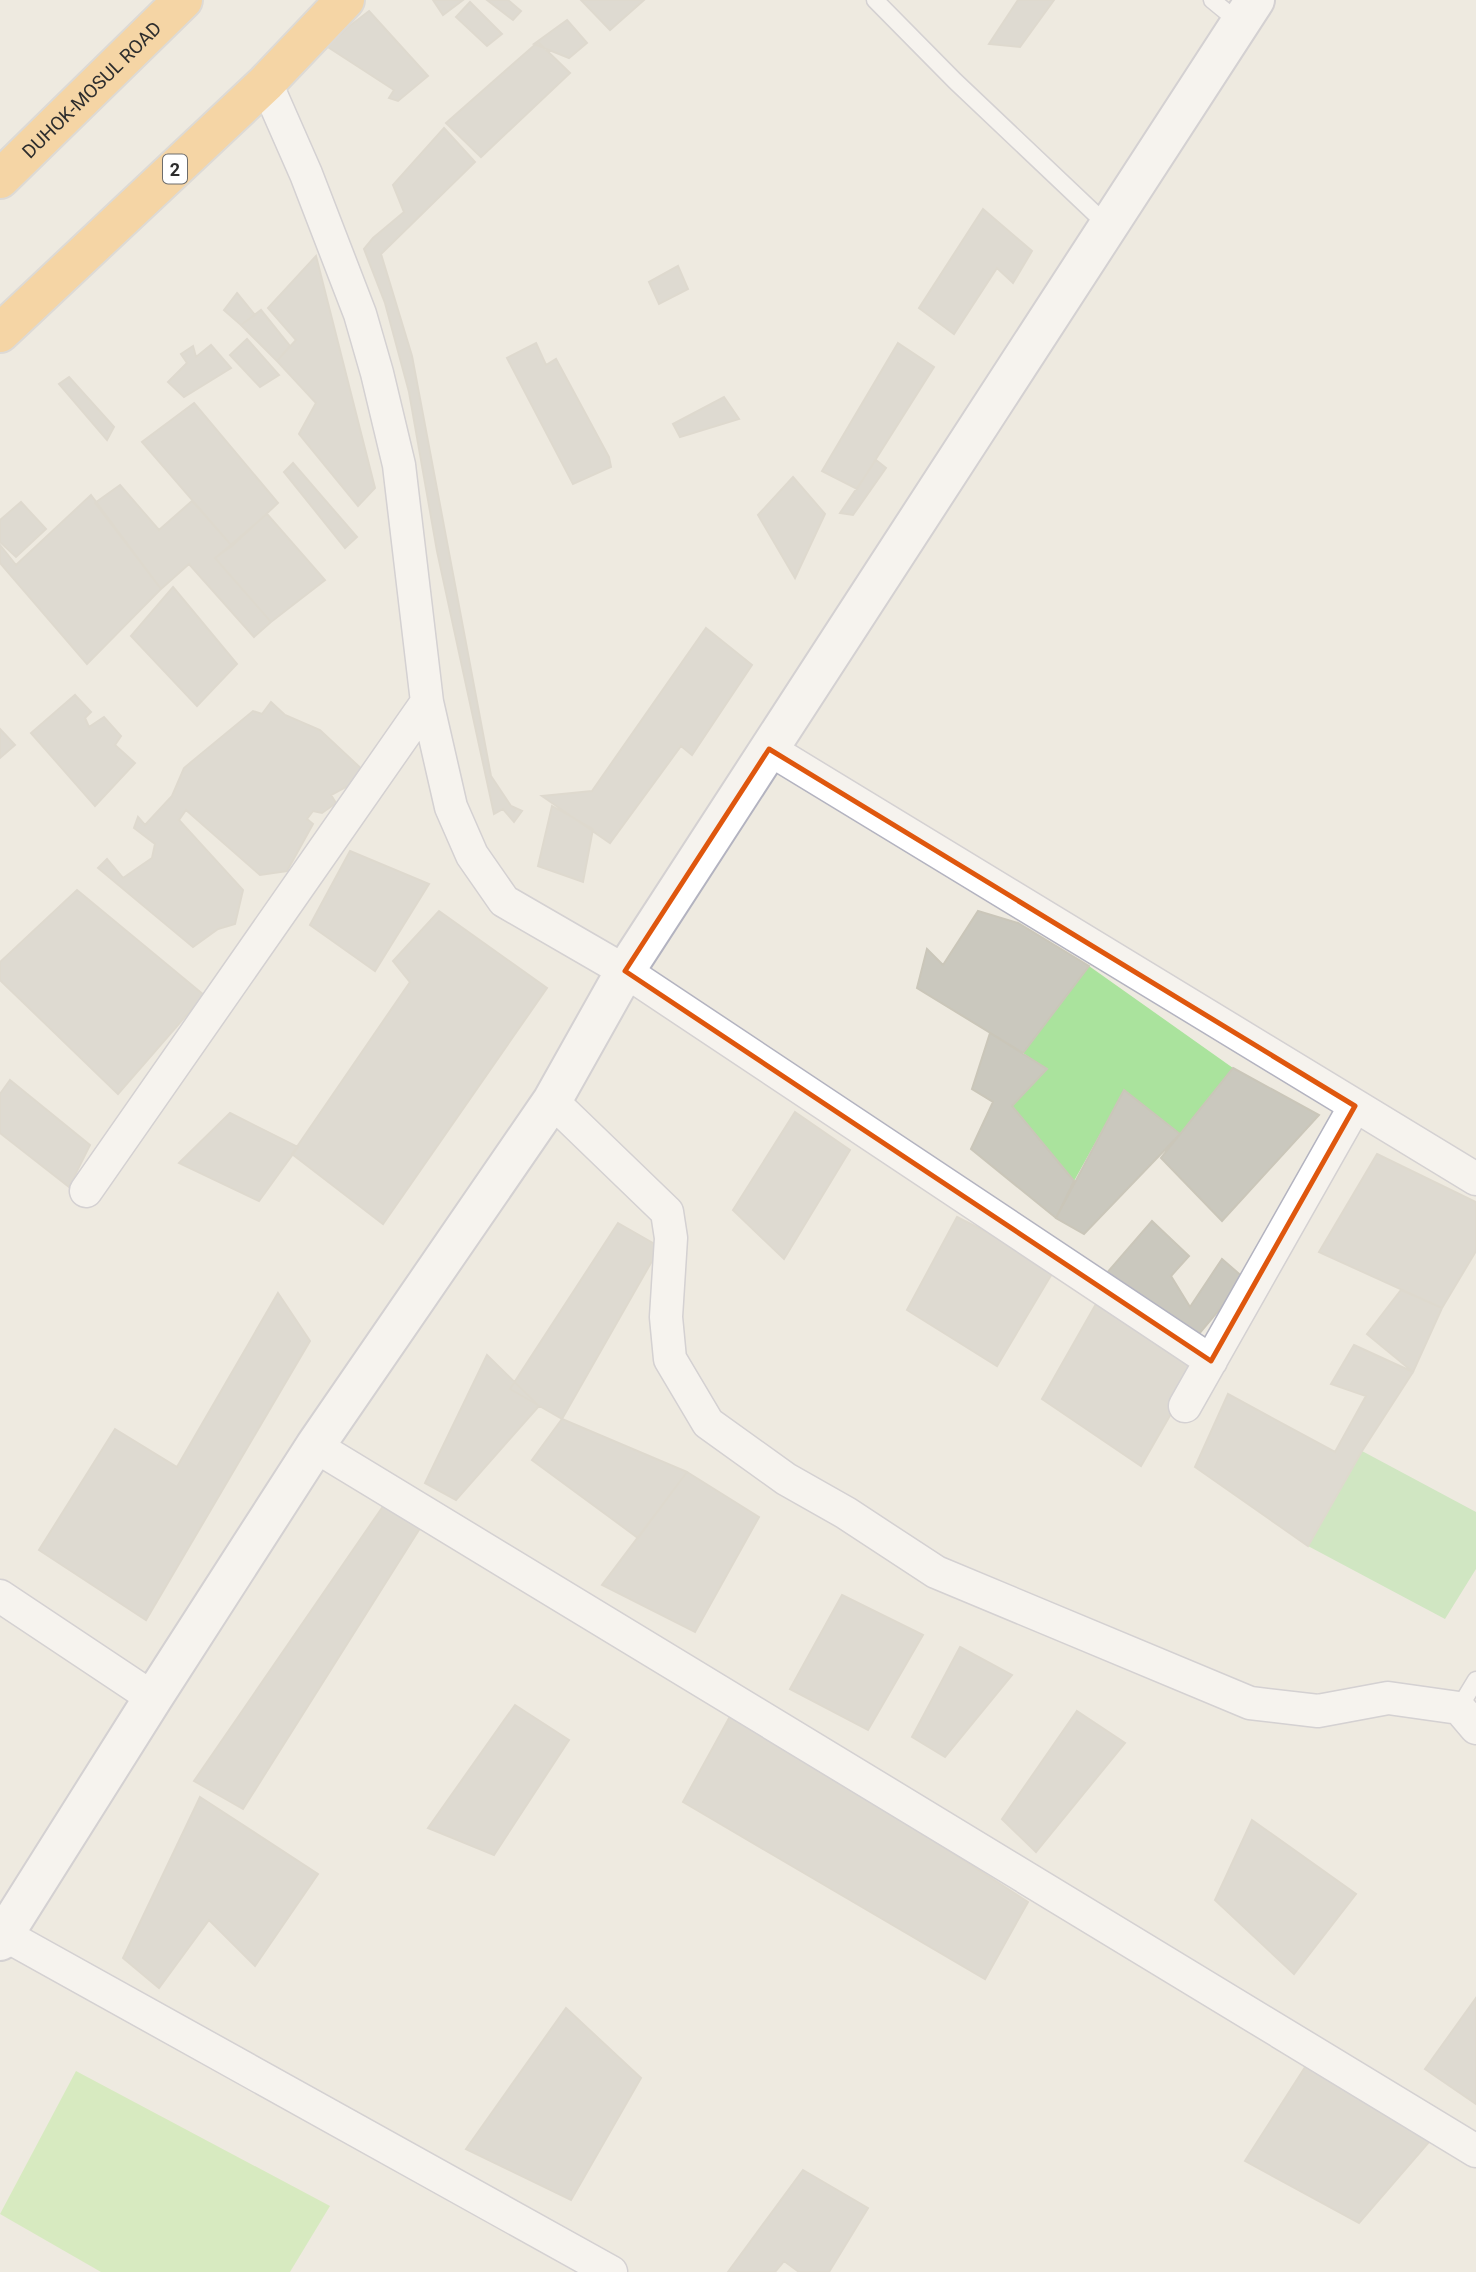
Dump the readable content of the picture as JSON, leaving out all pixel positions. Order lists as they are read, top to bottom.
{
  "streets": {
    "highway": ["DUHOK-MOSUL ROAD", "2"]
  }
}
